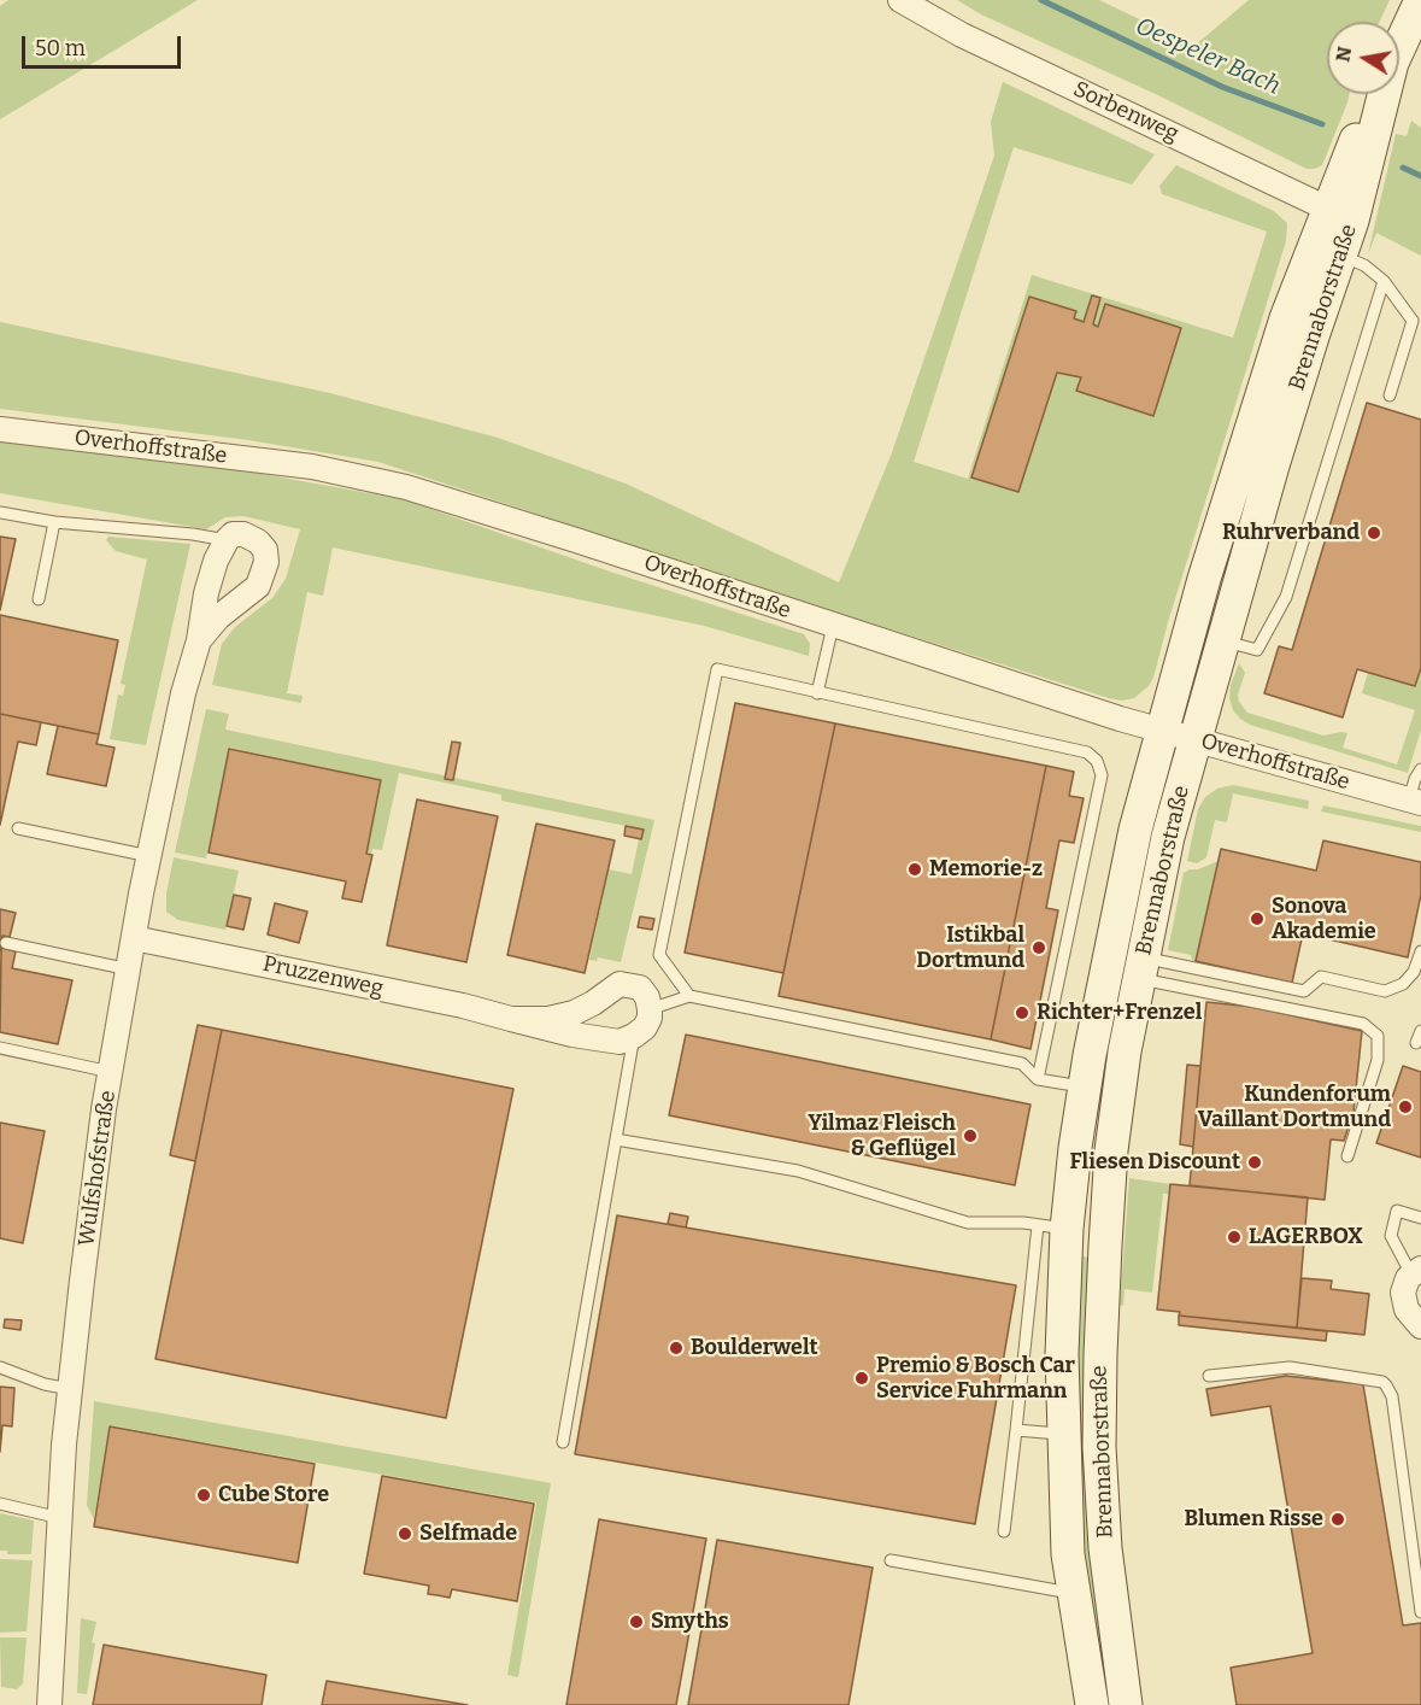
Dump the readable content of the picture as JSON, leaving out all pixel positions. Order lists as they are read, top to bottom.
{
  "streets": {
    "main road": ["Brennaborstraße"],
    "street": [
      "Sorbenweg",
      "Overhoffstraße",
      "Pruzzenweg",
      "Wulfshofstraße"
    ]
  },
  "crossings": [
    ["Sorbenweg", "Brennaborstraße"],
    ["Brennaborstraße", "Overhoffstraße"],
    ["Pruzzenweg", "Wulfshofstraße"]
  ],
  "water": ["Oespeler Bach"],
  "places": [
    "Ruhrverband",
    "Memorie-z",
    "Sonova Akademie",
    "Istikbal Dortmund",
    "Richter+Frenzel",
    "Kundenforum Vaillant Dortmund",
    "Yilmaz Fleisch & Geflügel",
    "Fliesen Discount",
    "LAGERBOX",
    "Boulderwelt",
    "Premio & Bosch Car Service Fuhrmann",
    "Cube Store",
    "Blumen Risse",
    "Selfmade",
    "Smyths"
  ],
  "scale_bar": "50 m",
  "north": "left"
}
